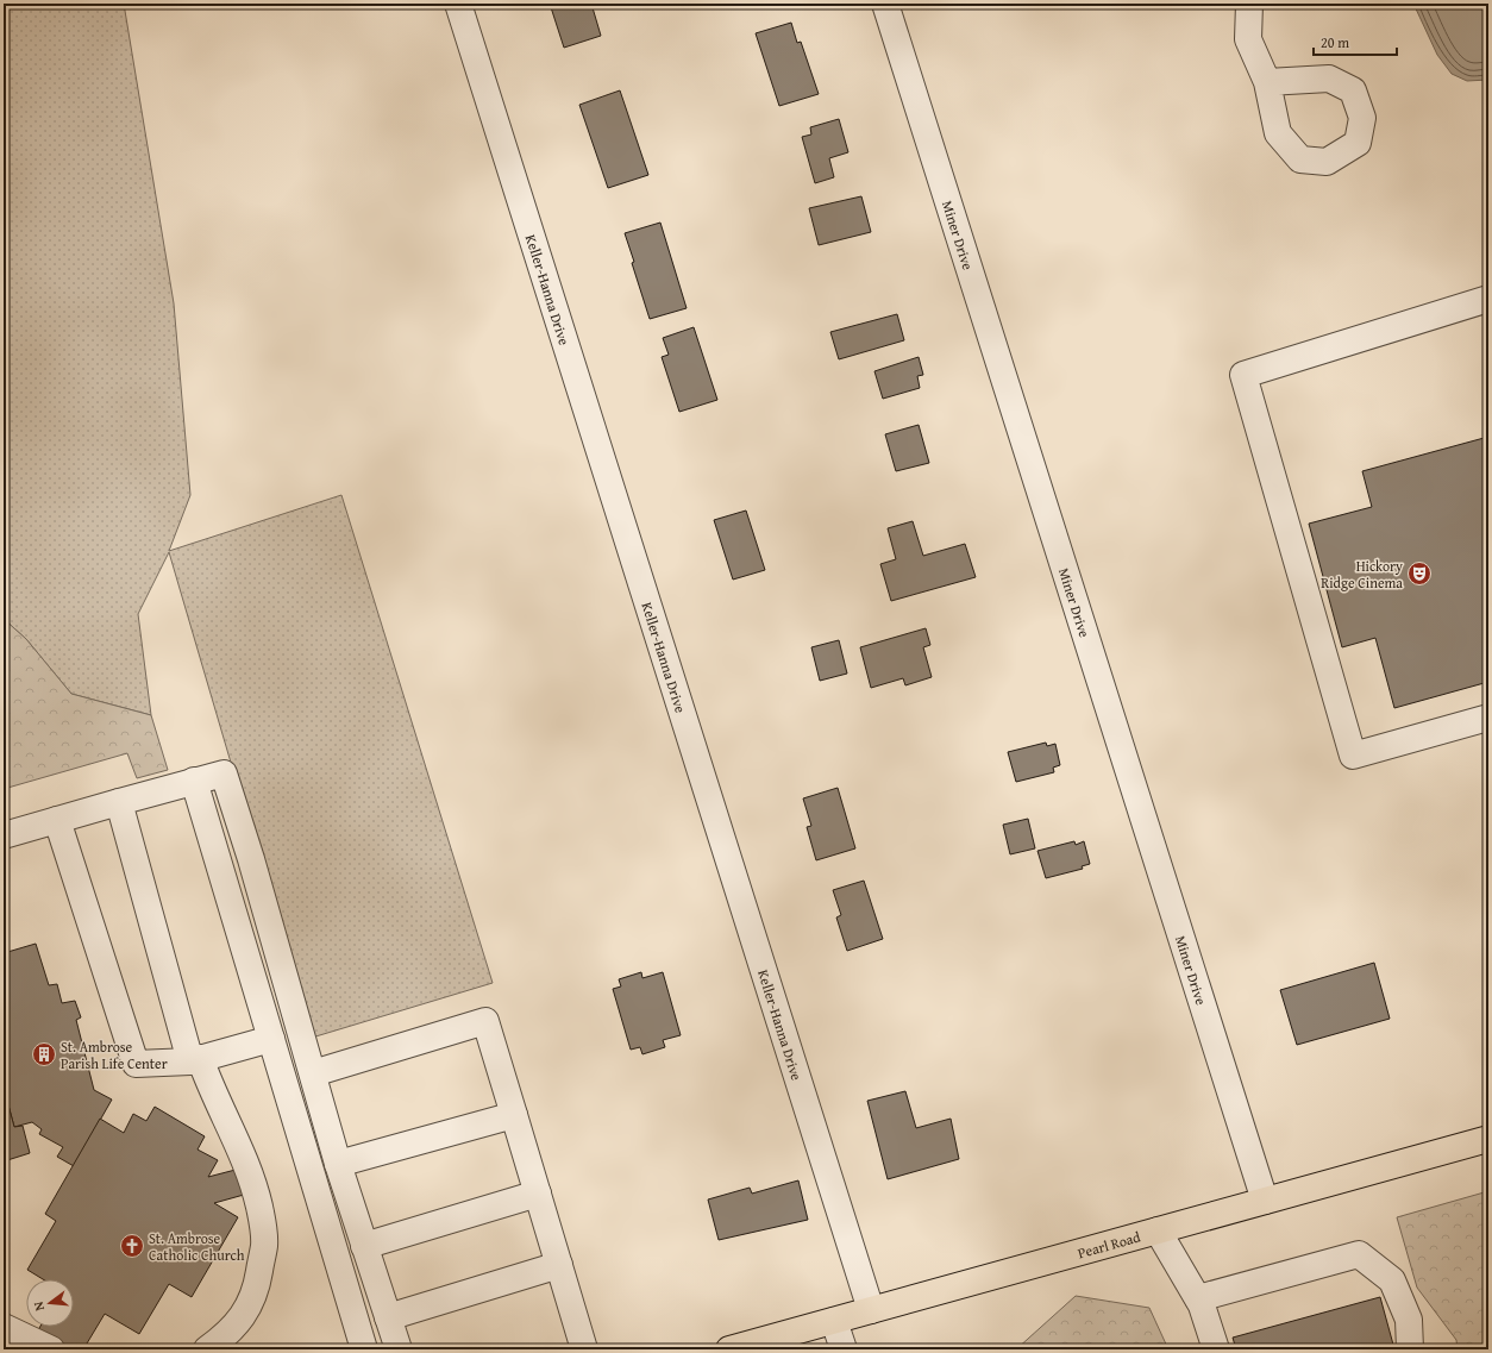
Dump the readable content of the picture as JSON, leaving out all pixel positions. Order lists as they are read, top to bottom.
{
  "streets": {
    "main road": ["Pearl Road"],
    "street": ["Miner Drive", "Keller-Hanna Drive"]
  },
  "crossings": [
    ["Miner Drive", "Pearl Road"],
    ["Keller-Hanna Drive", "Pearl Road"]
  ],
  "places": {
    "theatre": ["Hickory Ridge Cinema"],
    "building": ["St. Ambrose Parish Life Center"],
    "church": ["St. Ambrose Catholic Church"]
  },
  "scale_bar": "20 m",
  "north": "left"
}
